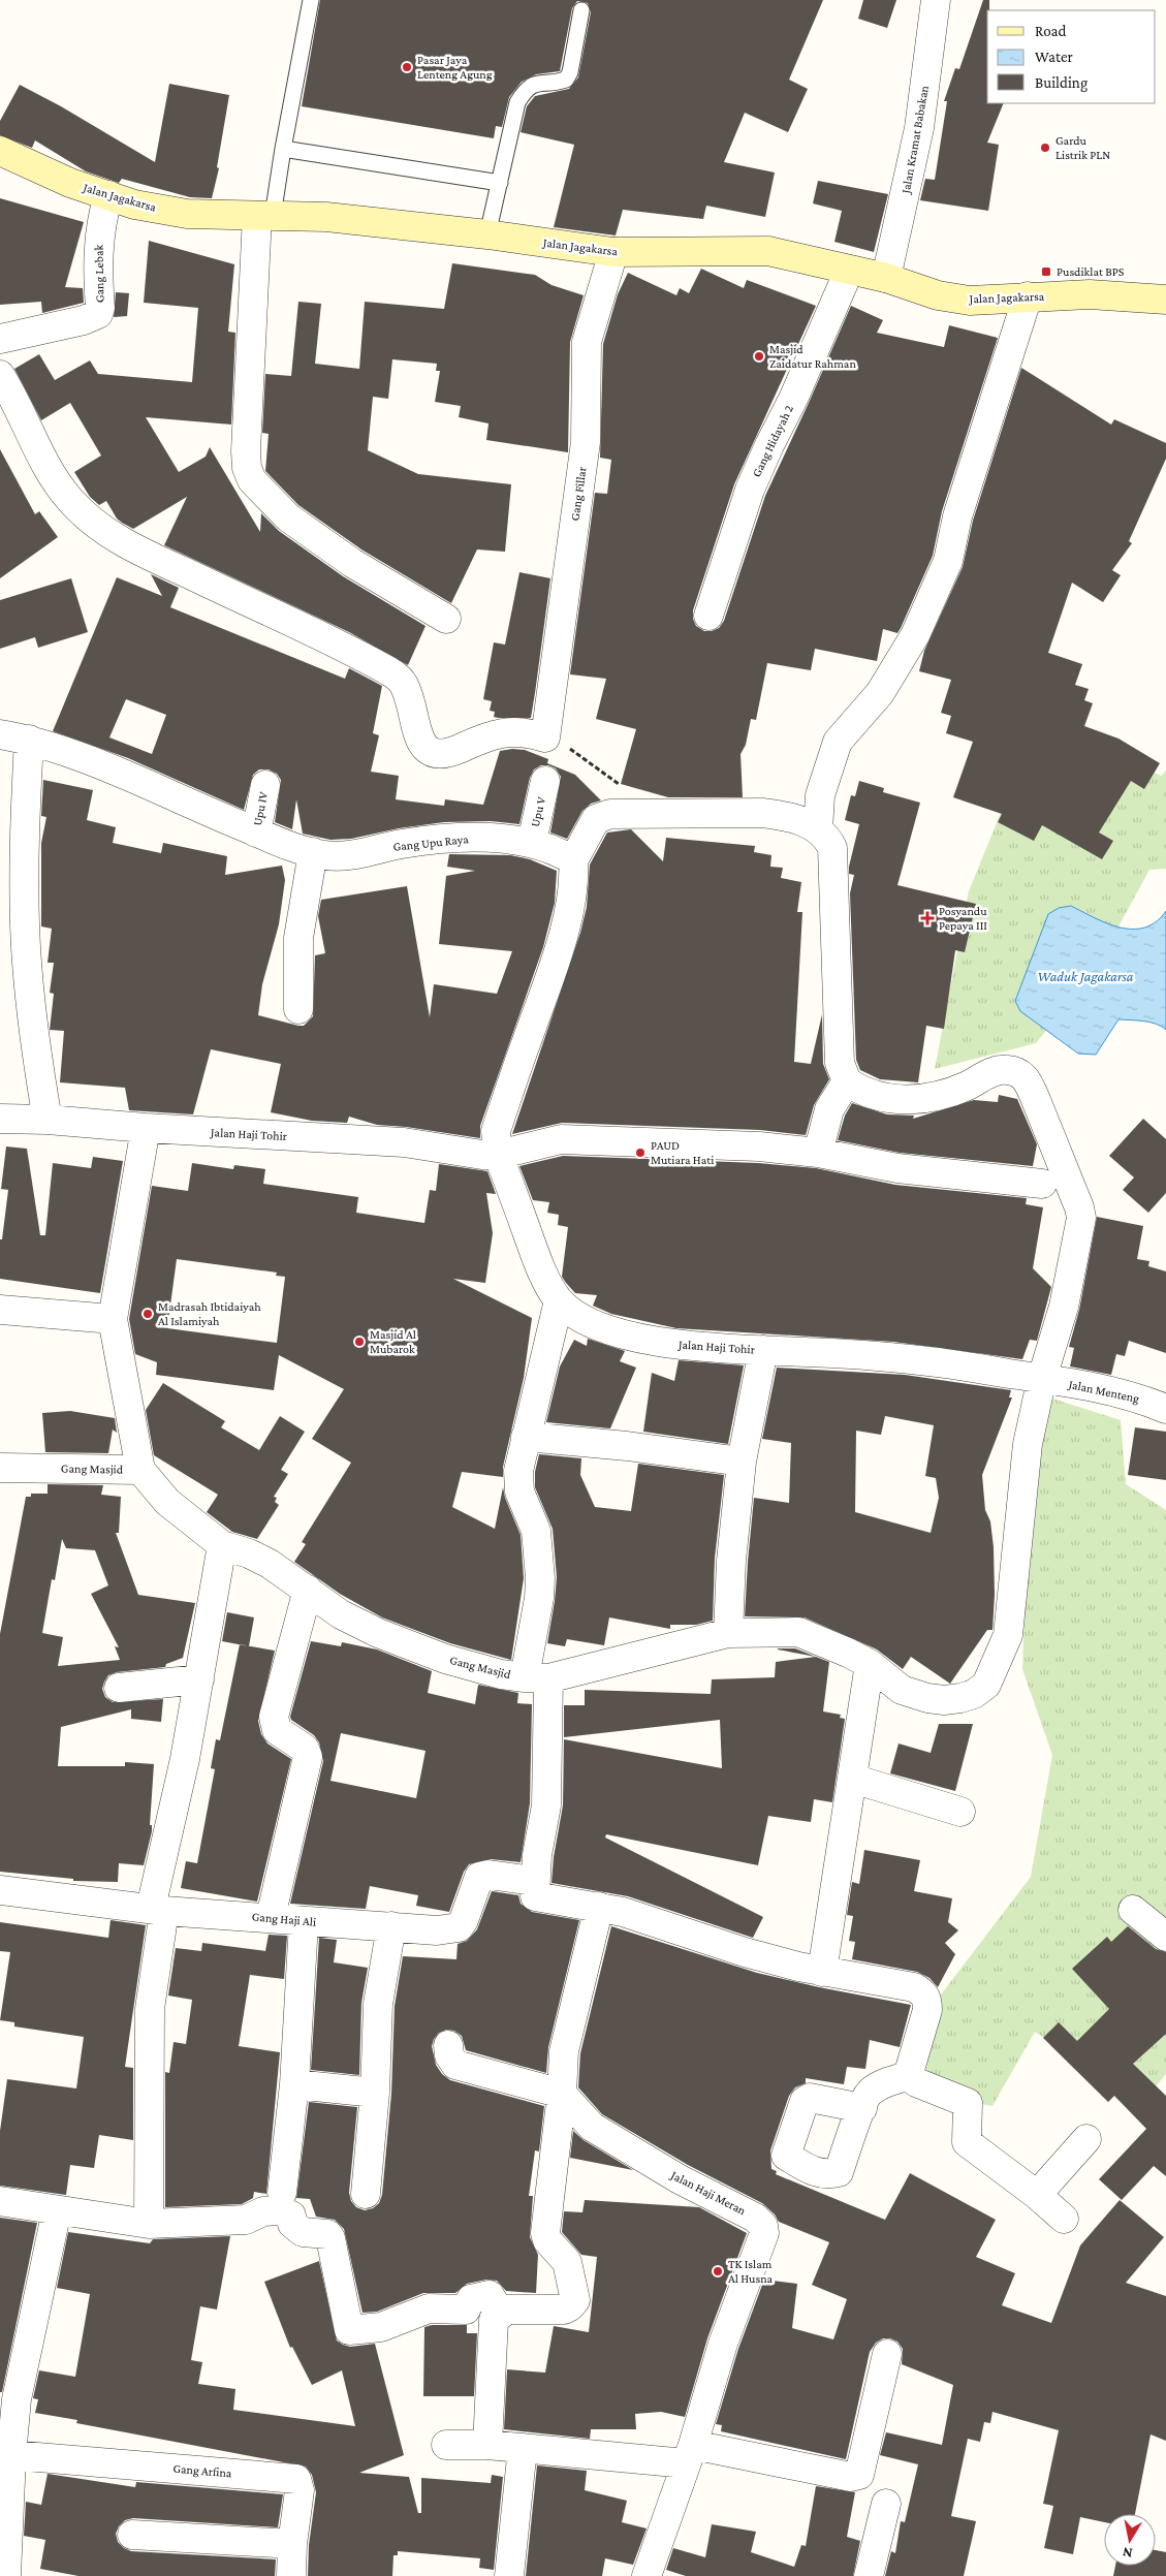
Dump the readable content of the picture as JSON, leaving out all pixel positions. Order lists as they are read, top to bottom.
{
  "streets": {
    "main road": ["Jalan Jagakarsa"],
    "street": [
      "Jalan Kramat Babakan",
      "Gang Lebak",
      "Gang Hidayah 2",
      "Gang Fillar",
      "Upu IV",
      "Upu V",
      "Gang Upu Raya",
      "Jalan Haji Tohir",
      "Jalan Menteng",
      "Gang Masjid",
      "Gang Haji Ali",
      "Jalan Haji Meran",
      "Gang Arfina"
    ]
  },
  "crossings": [
    ["Jalan Kramat Babakan", "Jalan Jagakarsa"],
    ["Jalan Jagakarsa", "Gang Lebak"],
    ["Jalan Jagakarsa", "Gang Hidayah 2"],
    ["Jalan Jagakarsa", "Gang Fillar"],
    ["Upu IV", "Gang Upu Raya"],
    ["Upu V", "Gang Upu Raya"],
    ["Jalan Haji Tohir", "Jalan Menteng"],
    ["Jalan Haji Tohir", "Gang Masjid"],
    ["Jalan Menteng", "Gang Masjid"]
  ],
  "water": ["Waduk Jagakarsa"],
  "places": {
    "other": [
      "Pasar Jaya Lenteng Agung",
      "Gardu Listrik PLN",
      "Masjid Zaidatur Rahman",
      "PAUD Mutiara Hati",
      "Madrasah Ibtidaiyah Al Islamiyah",
      "Masjid Al Mubarok",
      "TK Islam Al Husna"
    ],
    "transit": ["Pusdiklat BPS"],
    "health": ["Posyandu Pepaya III"]
  },
  "legend": ["Road", "Water", "Building"],
  "north": "bottom"
}
